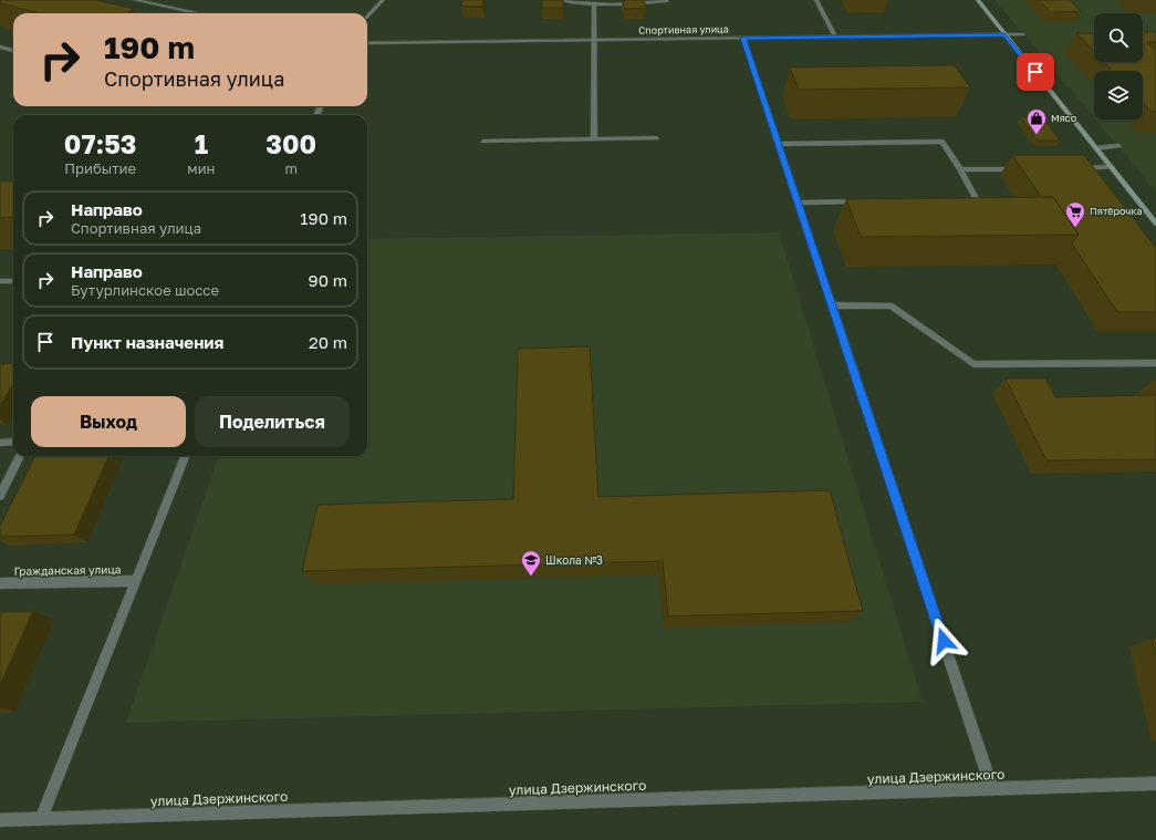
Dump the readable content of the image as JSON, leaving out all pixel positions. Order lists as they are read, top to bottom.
{
  "streets": {
    "street": ["Спортивная улица", "Гражданская улица", "улица Дзержинского"]
  },
  "places": {
    "shop": ["Мясо"],
    "supermarket": ["Пятёрочка"],
    "school or university": ["Школа №3"]
  },
  "page": {
    "turn": ["190 m", "Спортивная улица"],
    "eta": [
      "07:53",
      "Прибытие",
      "1",
      "мин",
      "300",
      "m"
    ],
    "list": [
      {
        "name": "Направо",
        "note": "Спортивная улица",
        "value": "190 m"
      },
      {
        "name": "Направо",
        "note": "Бутурлинское шоссе",
        "value": "90 m"
      },
      {
        "name": "Пункт назначения",
        "value": "20 m"
      }
    ],
    "buttons": ["Выход", "Поделиться"]
  }
}
